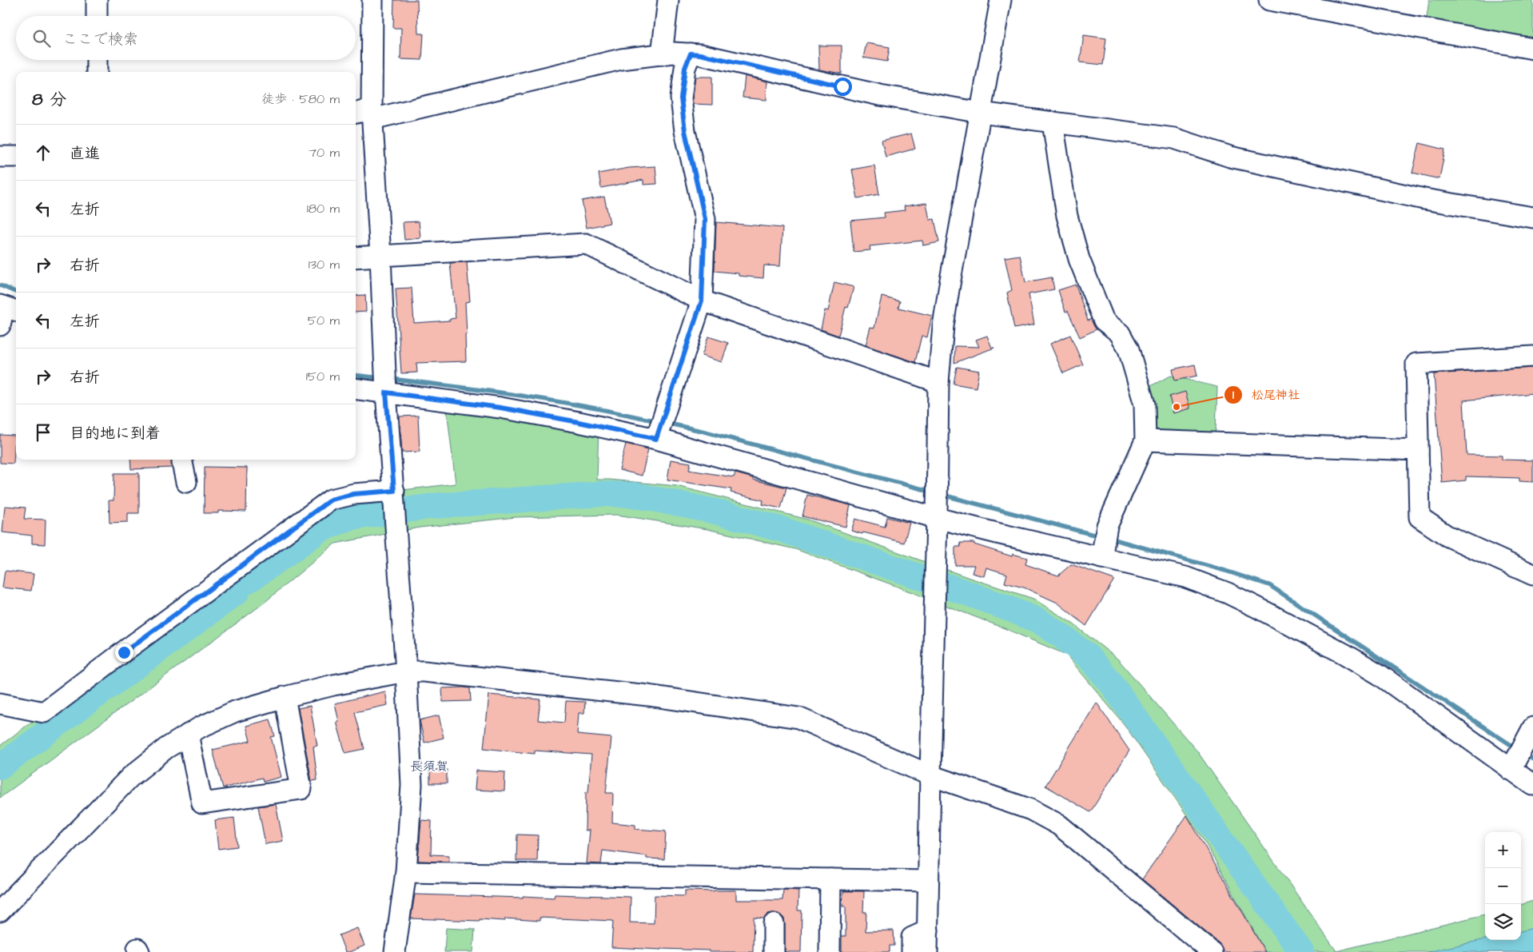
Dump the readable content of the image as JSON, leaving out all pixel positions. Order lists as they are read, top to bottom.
{
  "districts": ["長須賀"],
  "places": ["松尾神社"],
  "page": {
    "search": "ここで検索",
    "heading": ["8 分", "徒歩 · 580 m"],
    "list": [
      ["直進", "70 m"],
      ["左折", "180 m"],
      ["右折", "130 m"],
      ["左折", "50 m"],
      ["右折", "150 m"],
      "目的地に到着"
    ],
    "map_buttons": ["+", "−"]
  }
}
